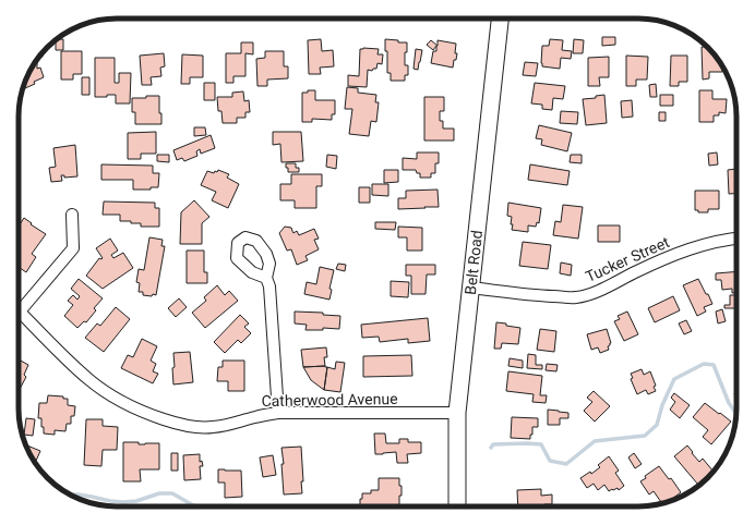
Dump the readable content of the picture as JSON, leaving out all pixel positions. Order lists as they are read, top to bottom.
{
  "streets": {
    "street": ["Tucker Street", "Belt Road", "Catherwood Avenue"]
  },
  "crossings": [
    ["Tucker Street", "Belt Road"],
    ["Belt Road", "Catherwood Avenue"]
  ]
}
